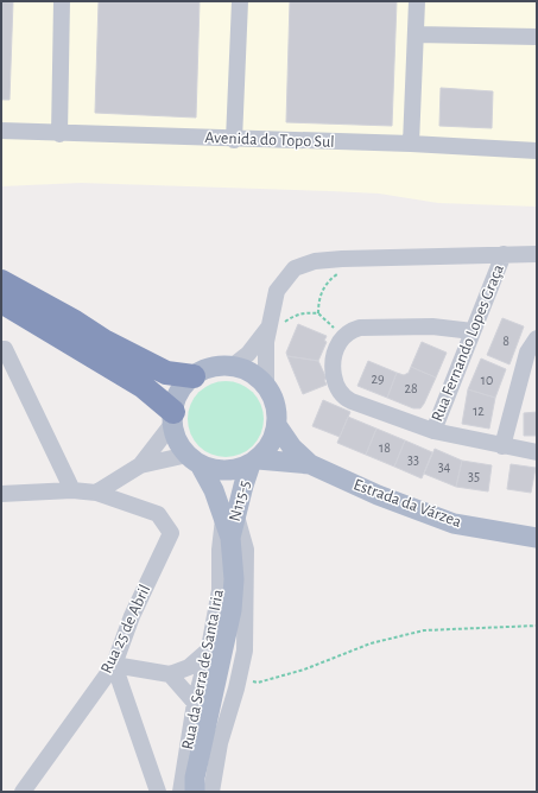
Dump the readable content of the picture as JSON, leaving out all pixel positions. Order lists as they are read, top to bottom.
{
  "streets": {
    "main road": ["N115-5", "Estrada da Várzea"],
    "street": [
      "Avenida do Topo Sul",
      "Rua Fernando Lopes Graça",
      "Rua 25 de Abril",
      "Rua da Serra de Santa Iria"
    ]
  },
  "crossings": [
    ["N115-5", "Estrada da Várzea"],
    ["N115-5", "Rua da Serra de Santa Iria"]
  ],
  "house_numbers": [
    "8",
    "29",
    "10",
    "28",
    "12",
    "18",
    "33",
    "34",
    "35"
  ]
}
